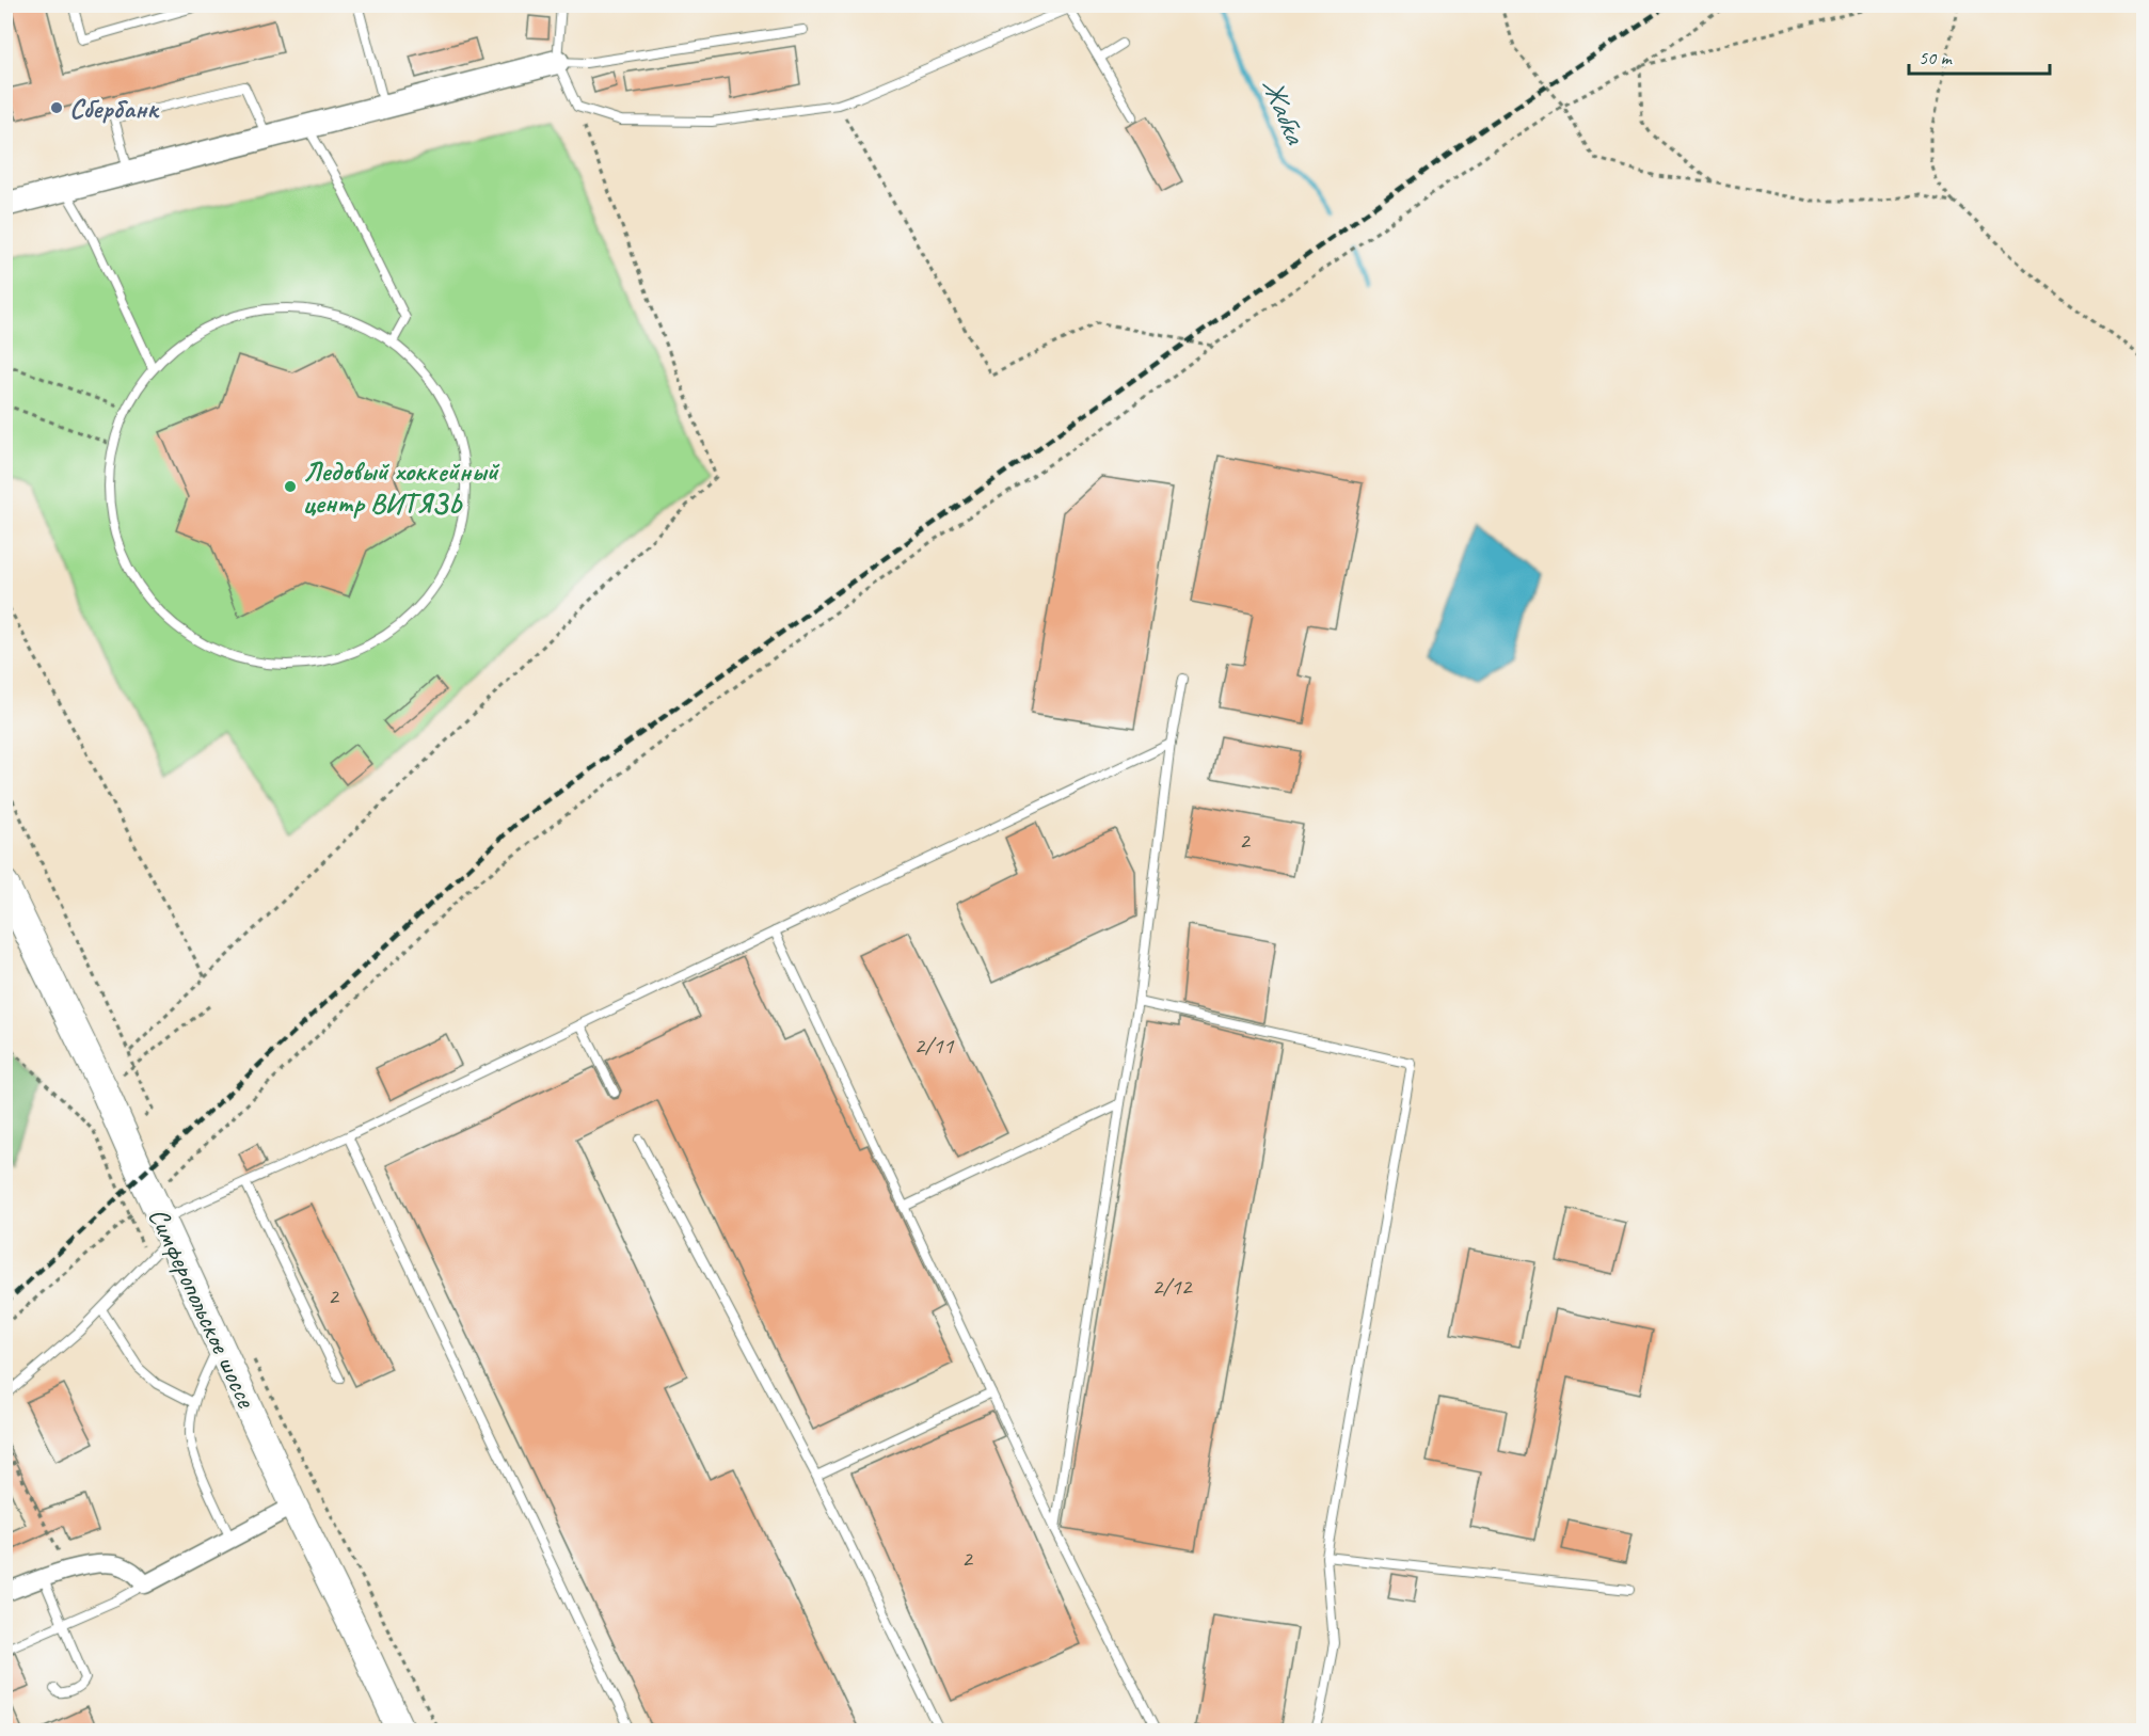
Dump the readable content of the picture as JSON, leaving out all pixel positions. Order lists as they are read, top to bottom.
{
  "streets": {
    "main road": ["Симферопольское шоссе"]
  },
  "water": ["Жабка"],
  "places": ["Сбербанк", "Ледовый хоккейный центр ВИТЯЗЬ"],
  "house_numbers": [
    "2",
    "2/11",
    "2/12",
    "2",
    "2"
  ],
  "scale_bar": "50 m"
}
